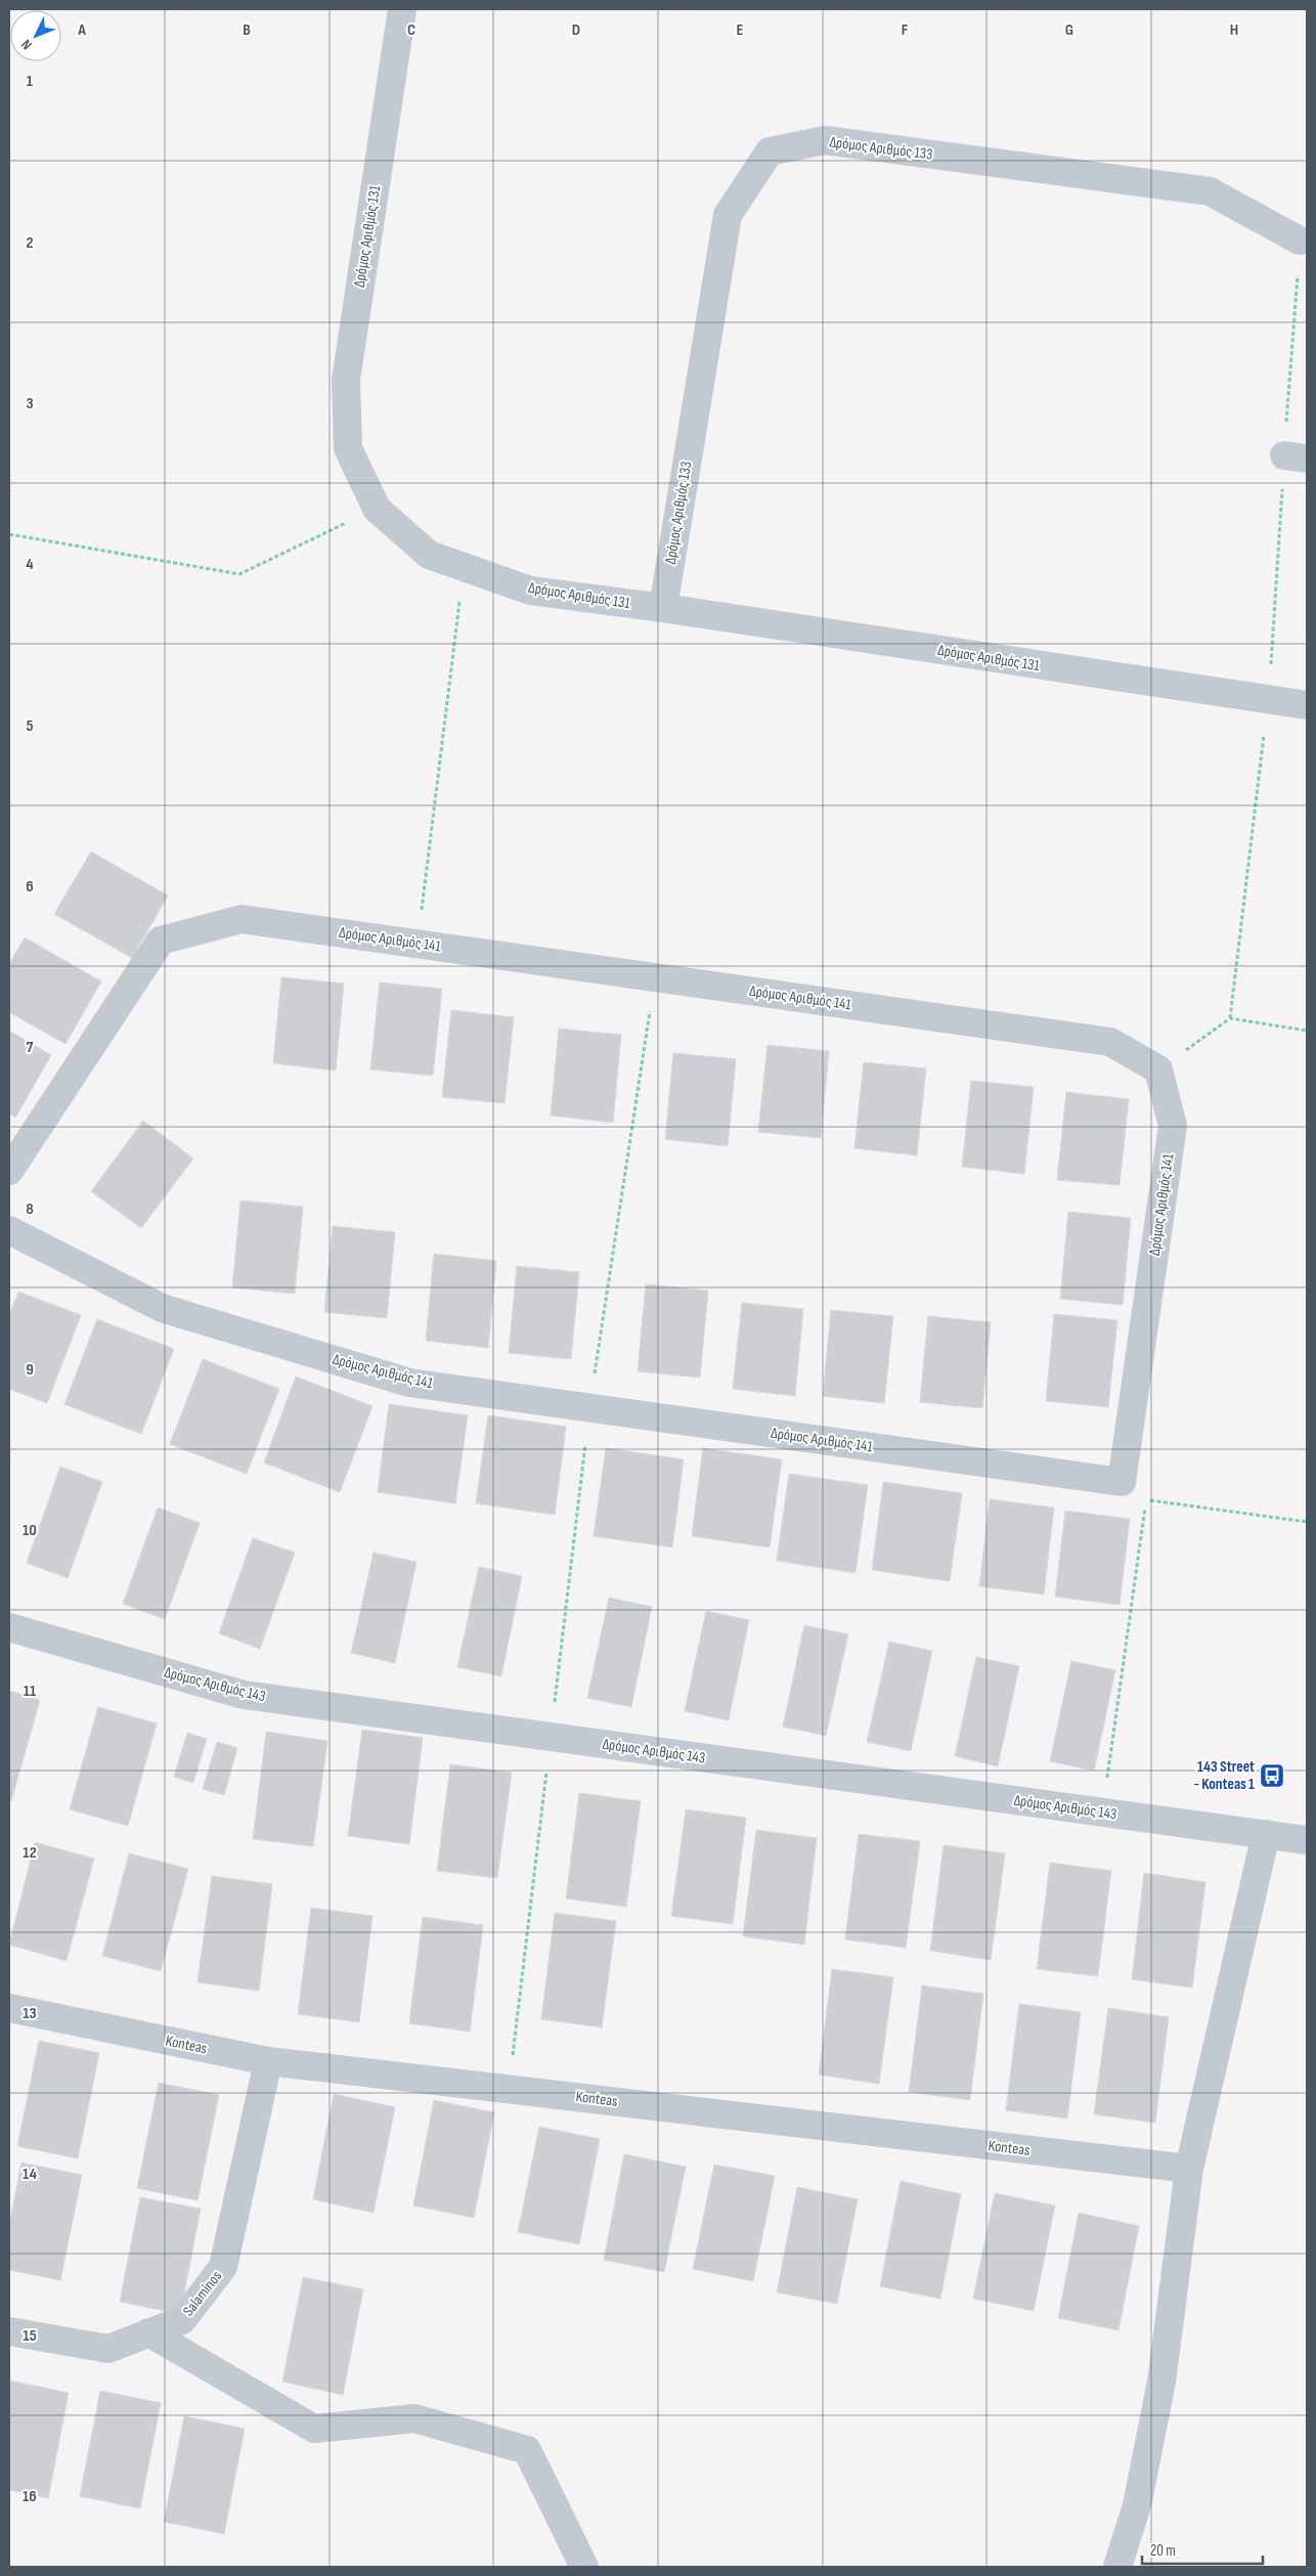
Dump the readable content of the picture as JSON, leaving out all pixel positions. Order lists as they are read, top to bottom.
{
  "streets": {
    "street": [
      "Δρόμος Αριθμός 133",
      "Δρόμος Αριθμός 131",
      "Δρόμος Αριθμός 141",
      "Δρόμος Αριθμός 143",
      "Konteas",
      "Salaminos"
    ]
  },
  "crossings": [
    ["Δρόμος Αριθμός 133", "Δρόμος Αριθμός 131"],
    ["Konteas", "Salaminos"]
  ],
  "places": {
    "bus stop": ["143 Street - Konteas 1"]
  },
  "scale_bar": "20 m",
  "north": "bottom left",
  "grid": {
    "columns": [
      "A",
      "B",
      "C",
      "D",
      "E",
      "F",
      "G",
      "H"
    ],
    "rows": [
      "1",
      "2",
      "3",
      "4",
      "5",
      "6",
      "7",
      "8",
      "9",
      "10",
      "11",
      "12",
      "13",
      "14",
      "15",
      "16"
    ]
  }
}
